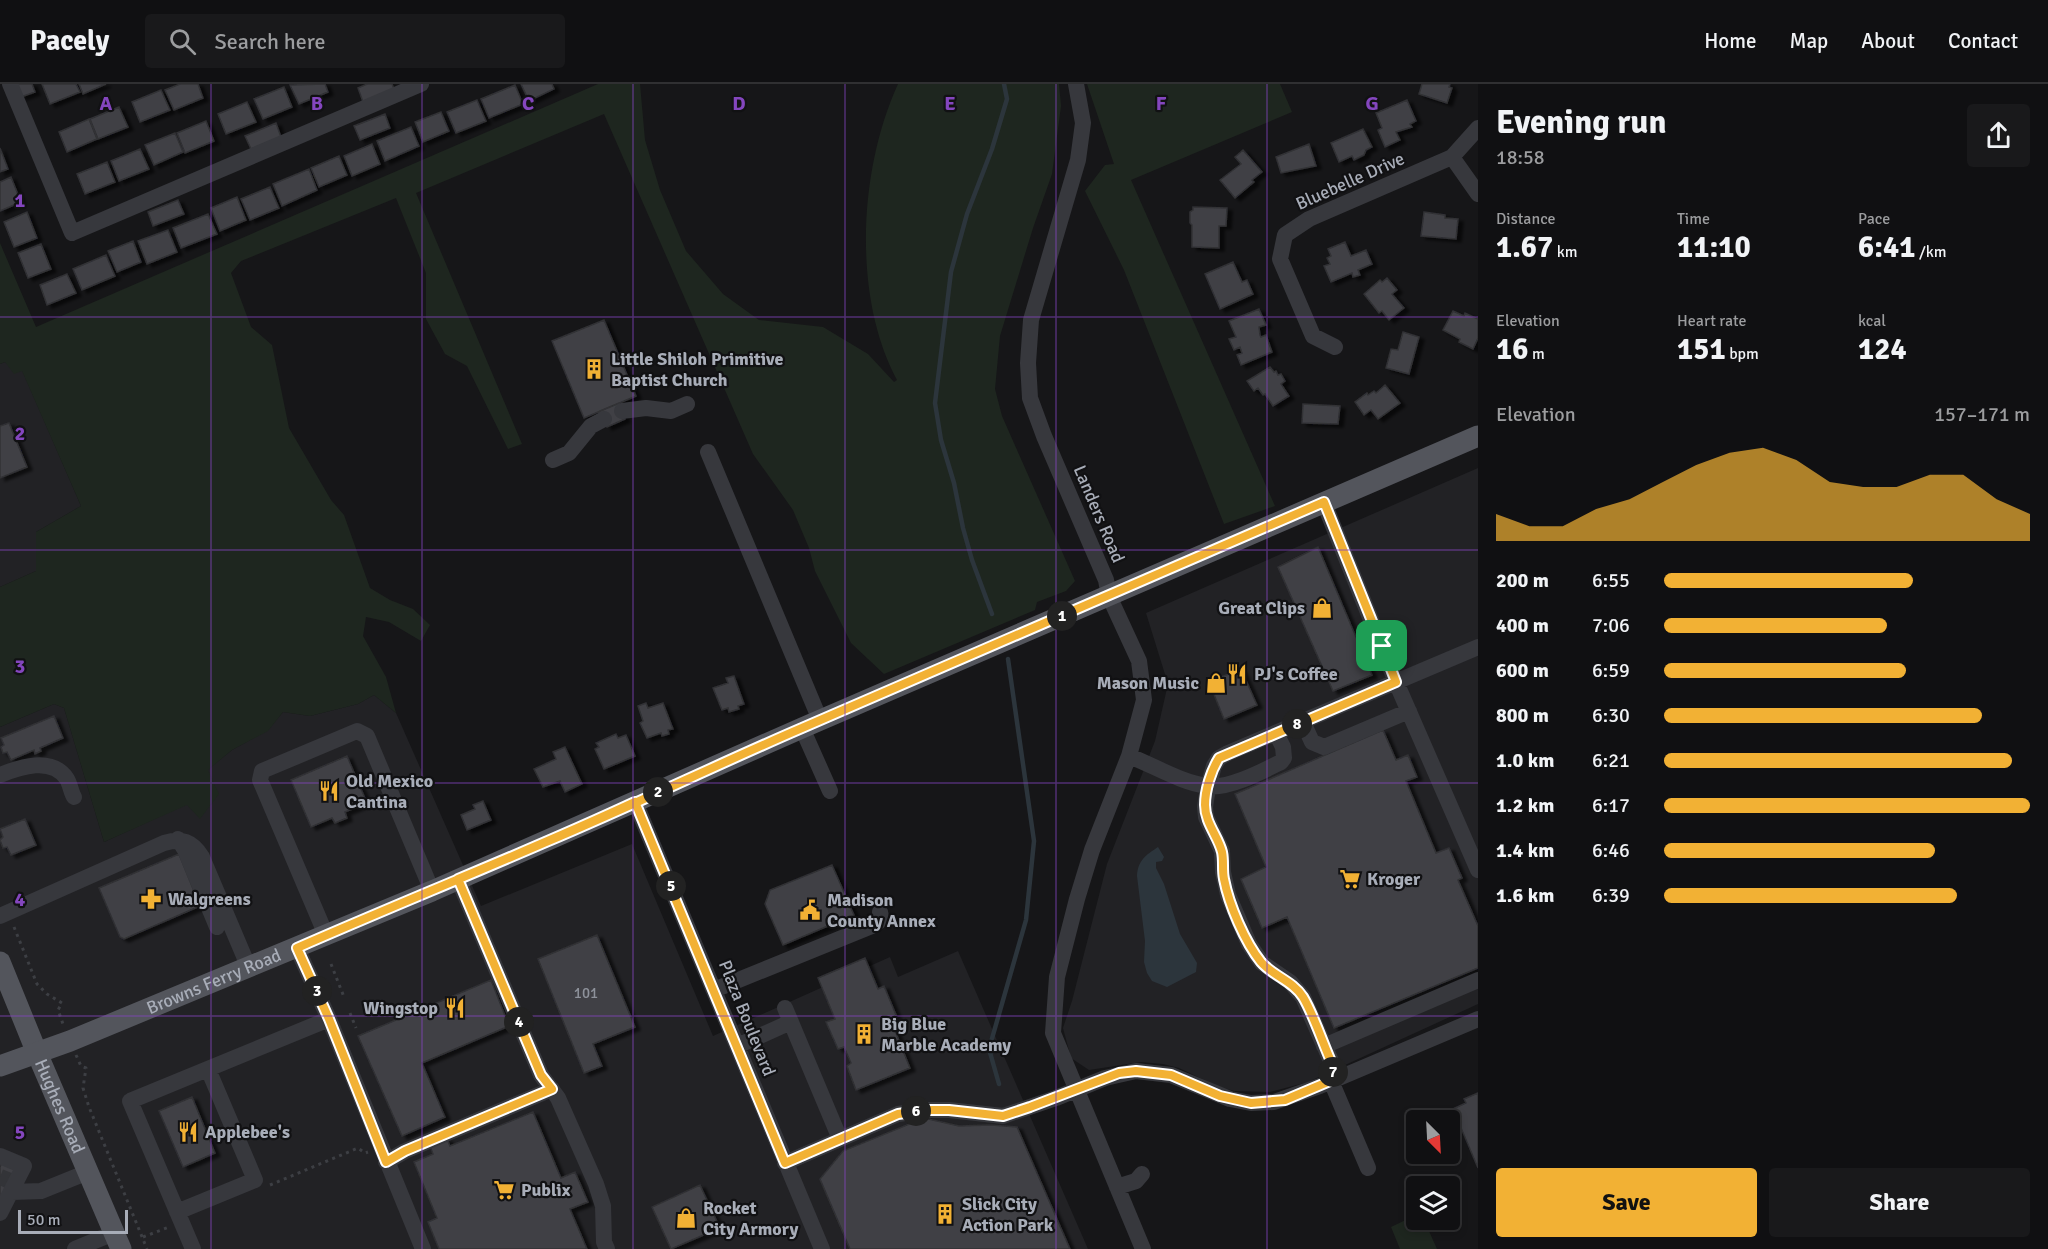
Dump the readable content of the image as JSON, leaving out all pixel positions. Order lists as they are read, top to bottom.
{
  "streets": {
    "main road": ["Browns Ferry Road", "Hughes Road"],
    "street": ["Bluebelle Drive", "Landers Road", "Plaza Boulevard"]
  },
  "crossings": [
    ["Landers Road", "Browns Ferry Road"],
    ["Browns Ferry Road", "Plaza Boulevard"],
    ["Browns Ferry Road", "Hughes Road"]
  ],
  "places": {
    "building": ["Little Shiloh Primitive Baptist Church", "Big Blue Marble Academy", "Slick City Action Park"],
    "shop": ["Great Clips", "Mason Music", "Rocket City Armory"],
    "restaurant": [
      "PJ's Coffee",
      "Old Mexico Cantina",
      "Wingstop",
      "Applebee's"
    ],
    "supermarket": ["Kroger", "Publix"],
    "pharmacy": ["Walgreens"],
    "public building": ["Madison County Annex"]
  },
  "house_numbers": ["101"],
  "scale_bar": "50 m",
  "north": "bottom right",
  "page": {
    "header": "Pacely",
    "search": "Search here",
    "nav": [
      "Home",
      "Map",
      "About",
      "Contact"
    ],
    "heading": ["Evening run", "18:58"],
    "stats": [
      ["Distance", "1.67 km"],
      ["Time", "11:10"],
      ["Pace", "6:41 /km"],
      ["Elevation", "16 m"],
      ["Heart rate", "151 bpm"],
      ["kcal", "124"]
    ],
    "chart": ["Elevation", "157–171 m"],
    "list": [
      {
        "name": "200 m",
        "note": "6:55"
      },
      {
        "name": "400 m",
        "note": "7:06"
      },
      {
        "name": "600 m",
        "note": "6:59"
      },
      {
        "name": "800 m",
        "note": "6:30"
      },
      {
        "name": "1.0 km",
        "note": "6:21"
      },
      {
        "name": "1.2 km",
        "note": "6:17"
      },
      {
        "name": "1.4 km",
        "note": "6:46"
      },
      {
        "name": "1.6 km",
        "note": "6:39"
      }
    ],
    "pins": [
      "1",
      "8",
      "2",
      "5",
      "3",
      "4",
      "7",
      "6"
    ],
    "buttons": ["Save", "Share"],
    "scale": "50 m"
  },
  "grid": {
    "columns": [
      "A",
      "B",
      "C",
      "D",
      "E",
      "F",
      "G"
    ],
    "rows": [
      "1",
      "2",
      "3",
      "4",
      "5"
    ]
  }
}
